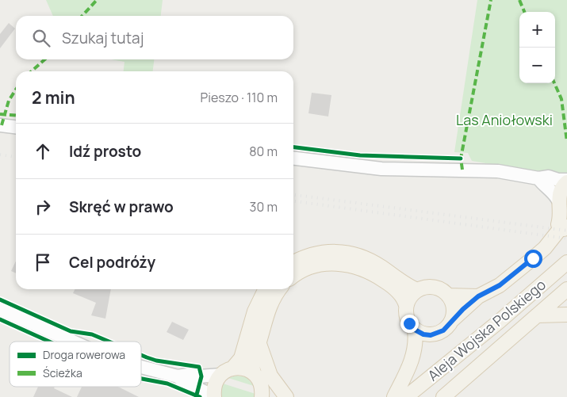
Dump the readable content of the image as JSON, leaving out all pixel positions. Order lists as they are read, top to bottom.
{
  "streets": {
    "main road": ["Aleja Wojska Polskiego"]
  },
  "parks": ["Las Aniołowski"],
  "legend": ["Droga rowerowa", "Ścieżka"],
  "page": {
    "map_buttons": ["+", "−"],
    "search": "Szukaj tutaj",
    "heading": ["2 min", "Pieszo · 110 m"],
    "list": [
      ["Idź prosto", "80 m"],
      ["Skręć w prawo", "30 m"],
      "Cel podróży"
    ]
  }
}
